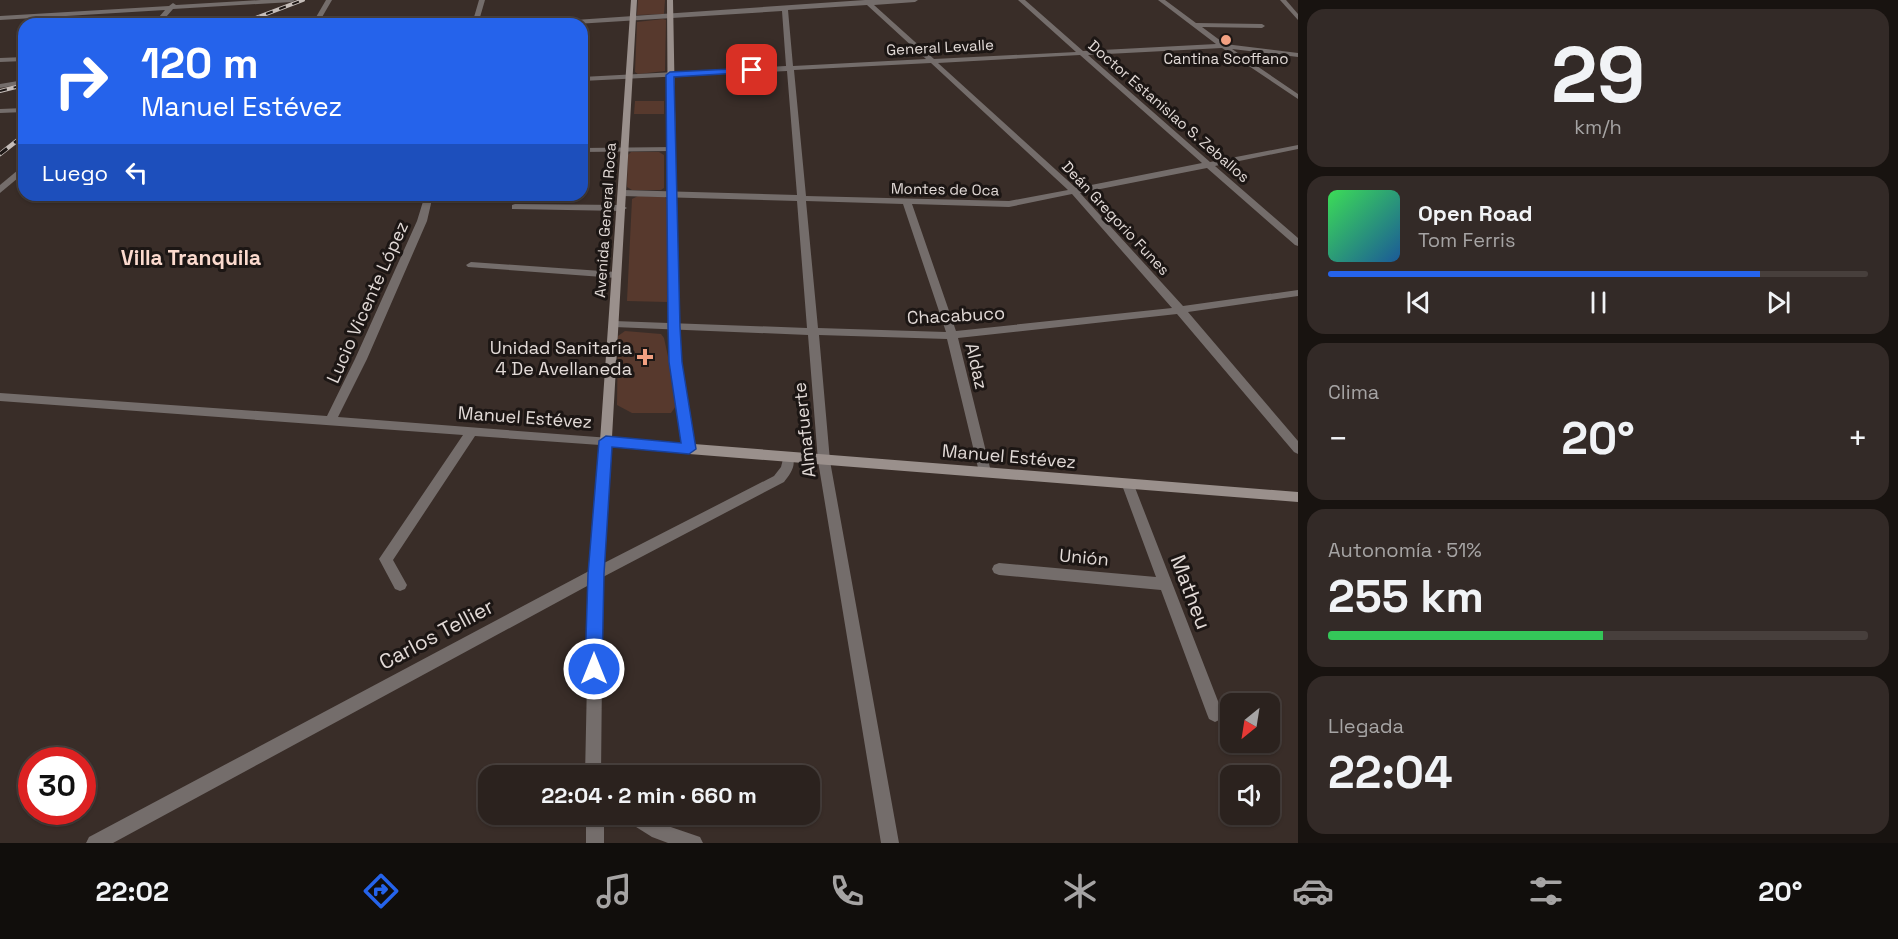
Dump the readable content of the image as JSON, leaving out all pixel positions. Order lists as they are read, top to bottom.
{
  "streets": {
    "main road": ["Avenida General Roca", "Manuel Estévez"],
    "street": [
      "General Levalle",
      "Doctor Estanislao S. Zeballos",
      "Montes de Oca",
      "Deán Gregorio Funes",
      "Lucio Vicente López",
      "Chacabuco",
      "Aldaz",
      "Almafuerte",
      "Unión",
      "Matheu",
      "Carlos Tellier"
    ]
  },
  "crossings": [
    ["General Levalle", "Doctor Estanislao S. Zeballos"],
    ["General Levalle", "Deán Gregorio Funes"],
    ["General Levalle", "Avenida General Roca"],
    ["General Levalle", "Almafuerte"],
    ["Doctor Estanislao S. Zeballos", "Montes de Oca"],
    ["Montes de Oca", "Deán Gregorio Funes"],
    ["Montes de Oca", "Avenida General Roca"],
    ["Montes de Oca", "Aldaz"],
    ["Montes de Oca", "Almafuerte"],
    ["Deán Gregorio Funes", "Chacabuco"],
    ["Avenida General Roca", "Chacabuco"],
    ["Avenida General Roca", "Manuel Estévez"],
    ["Lucio Vicente López", "Manuel Estévez"],
    ["Chacabuco", "Aldaz"],
    ["Chacabuco", "Almafuerte"],
    ["Aldaz", "Manuel Estévez"],
    ["Manuel Estévez", "Almafuerte"],
    ["Manuel Estévez", "Matheu"],
    ["Manuel Estévez", "Carlos Tellier"],
    ["Unión", "Matheu"]
  ],
  "districts": ["Villa Tranquila"],
  "places": {
    "other": ["Cantina Scoffano"],
    "health": ["Unidad Sanitaria 4 De Avellaneda"]
  },
  "north": "bottom left",
  "page": {
    "tile": [
      ["29", "km/h"],
      "Clima",
      ["Autonomía · 51%", "255 km"],
      ["Llegada", "22:04"]
    ],
    "turn": ["120 m", "Manuel Estévez"],
    "then": "Luego",
    "song": ["Open Road", "Tom Ferris"],
    "heat": ["−", "20°", "+"],
    "limit": "30",
    "trip": "22:04 · 2 min · 660 m",
    "tabs": ["22:02", "20°"]
  }
}
